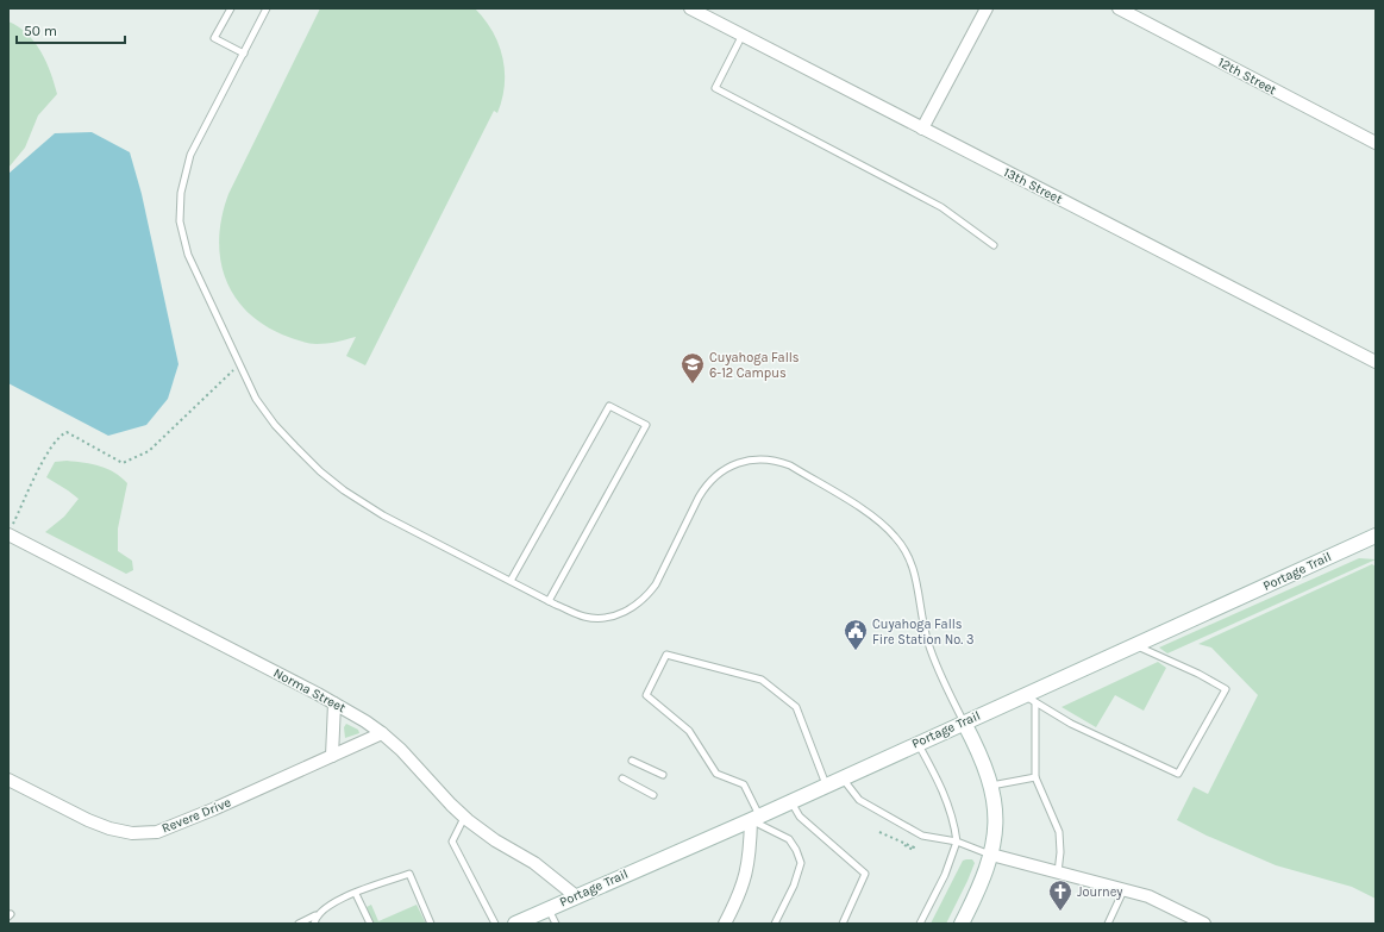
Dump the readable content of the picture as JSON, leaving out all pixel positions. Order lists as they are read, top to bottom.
{
  "streets": {
    "main road": ["Portage Trail"],
    "street": [
      "12th Street",
      "13th Street",
      "Norma Street",
      "Revere Drive"
    ]
  },
  "crossings": [
    ["Portage Trail", "Norma Street"],
    ["Norma Street", "Revere Drive"]
  ],
  "places": {
    "school or university": ["Cuyahoga Falls 6-12 Campus"],
    "public building": ["Cuyahoga Falls Fire Station No. 3"],
    "church": ["Journey"]
  },
  "scale_bar": "50 m"
}
